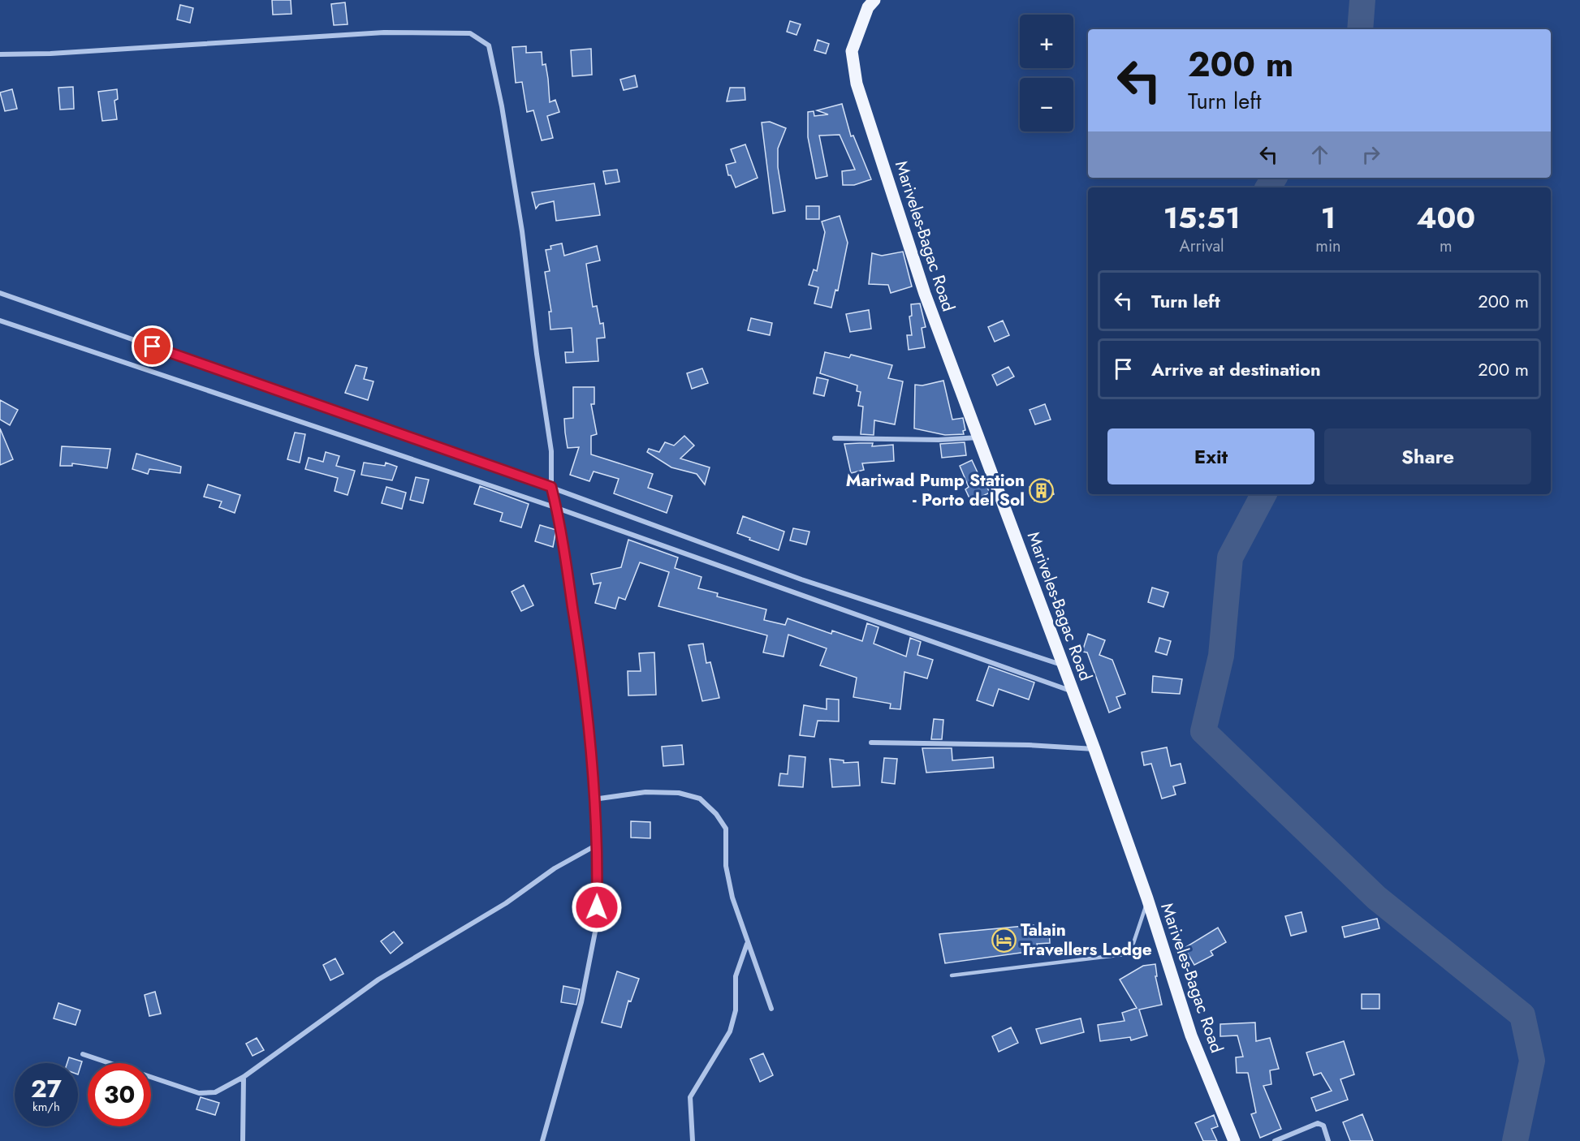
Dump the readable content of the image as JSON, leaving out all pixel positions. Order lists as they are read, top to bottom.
{
  "streets": {
    "main road": ["Mariveles-Bagac Road"]
  },
  "places": {
    "building": ["Mariwad Pump Station - Porto del Sol"],
    "hotel": ["Talain Travellers Lodge"]
  },
  "page": {
    "map_buttons": ["+", "−"],
    "turn": ["200 m", "Turn left"],
    "eta": [
      "15:51",
      "Arrival",
      "1",
      "min",
      "400",
      "m"
    ],
    "list": [
      {
        "name": "Turn left",
        "value": "200 m"
      },
      {
        "name": "Arrive at destination",
        "value": "200 m"
      }
    ],
    "buttons": ["Exit", "Share"],
    "speed": "27 km/h",
    "limit": "30"
  }
}
